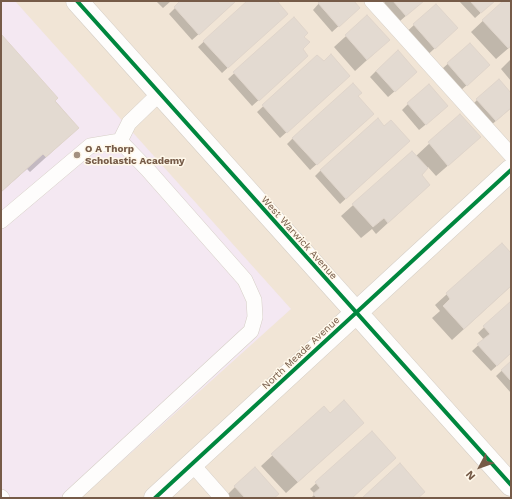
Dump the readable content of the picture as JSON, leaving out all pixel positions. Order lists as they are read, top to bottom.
{
  "streets": {
    "street": ["West Warwick Avenue", "North Meade Avenue"]
  },
  "crossings": [
    ["West Warwick Avenue", "North Meade Avenue"]
  ],
  "places": ["O A Thorp Scholastic Academy"],
  "north": "bottom left"
}
